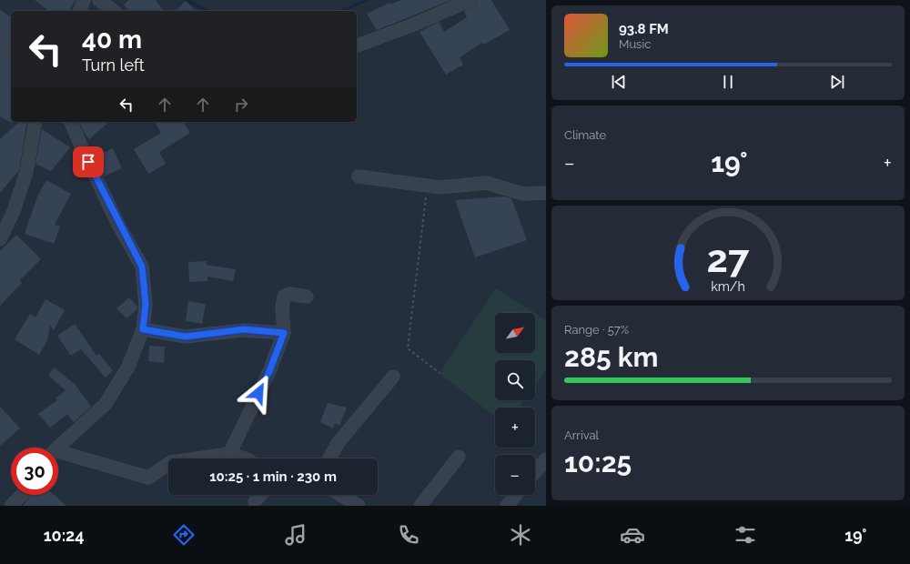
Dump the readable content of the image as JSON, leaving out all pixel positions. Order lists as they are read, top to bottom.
{
  "north": "top right",
  "page": {
    "turn": ["40 m", "Turn left"],
    "song": ["93.8 FM", "Music"],
    "tile": [
      "Climate",
      ["Range · 57%", "285 km"],
      ["Arrival", "10:25"]
    ],
    "heat": ["−", "19°", "+"],
    "map_buttons": ["+", "−"],
    "limit": "30",
    "trip": "10:25 · 1 min · 230 m",
    "tabs": ["10:24", "19°"],
    "gauge": ["27", "km/h"]
  }
}
